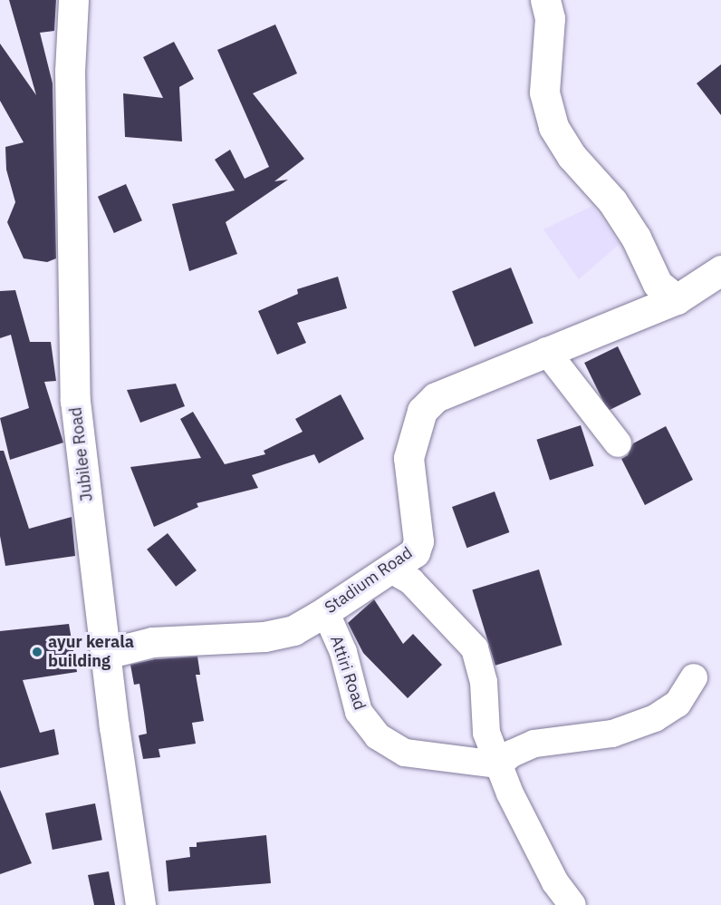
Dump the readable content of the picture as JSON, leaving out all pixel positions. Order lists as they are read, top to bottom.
{
  "streets": {
    "street": ["Jubilee Road", "Stadium Road", "Attiri Road"]
  },
  "crossings": [
    ["Jubilee Road", "Stadium Road"],
    ["Stadium Road", "Attiri Road"]
  ],
  "places": ["ayur kerala building"]
}
